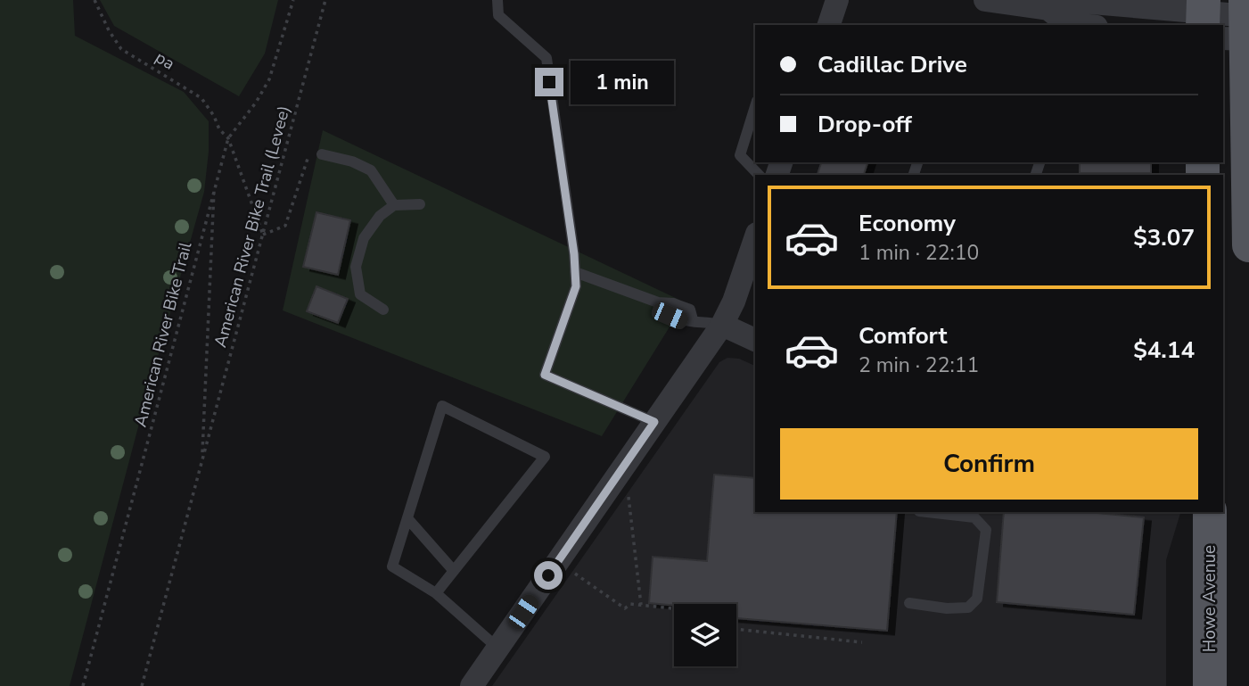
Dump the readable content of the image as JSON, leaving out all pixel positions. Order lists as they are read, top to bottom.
{
  "streets": {
    "main road": ["Howe Avenue"],
    "path": ["pa", "American River Bike Trail (Levee)", "American River Bike Trail"]
  },
  "crossings": [
    ["pa", "American River Bike Trail (Levee)"],
    ["pa", "American River Bike Trail"],
    ["American River Bike Trail (Levee)", "American River Bike Trail"]
  ],
  "page": {
    "banner": ["Cadillac Drive", "Drop-off"],
    "bubble": "1 min",
    "list": [
      {
        "name": "Economy",
        "note": "1 min · 22:10",
        "value": "$3.07"
      },
      {
        "name": "Comfort",
        "note": "2 min · 22:11",
        "value": "$4.14"
      }
    ],
    "buttons": "Confirm"
  }
}
